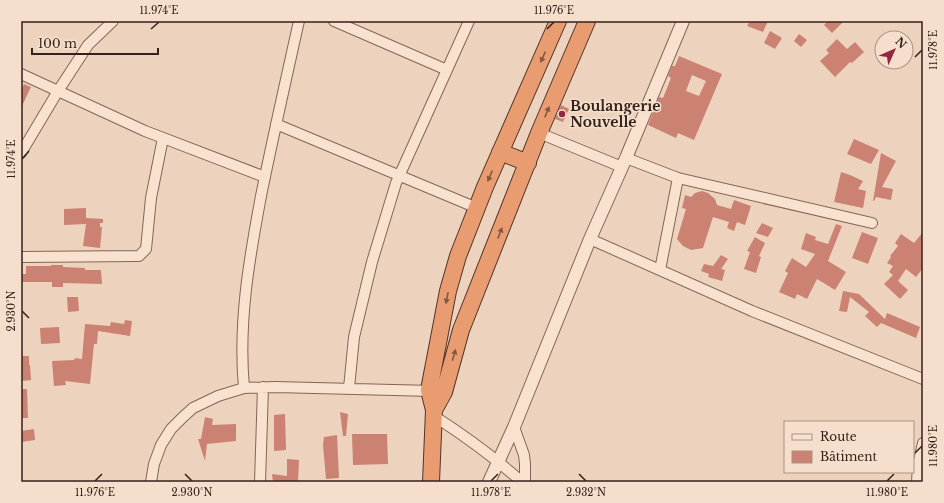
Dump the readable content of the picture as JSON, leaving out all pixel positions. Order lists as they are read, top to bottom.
{
  "places": ["Boulangerie Nouvelle"],
  "legend": ["Route", "Bâtiment"],
  "scale_bar": "100 m",
  "north": "top right",
  "coordinates": [
    "11.974°E",
    "11.976°E",
    "11.978°E",
    "2.930°N",
    "11.980°E",
    "2.932°N"
  ]
}
